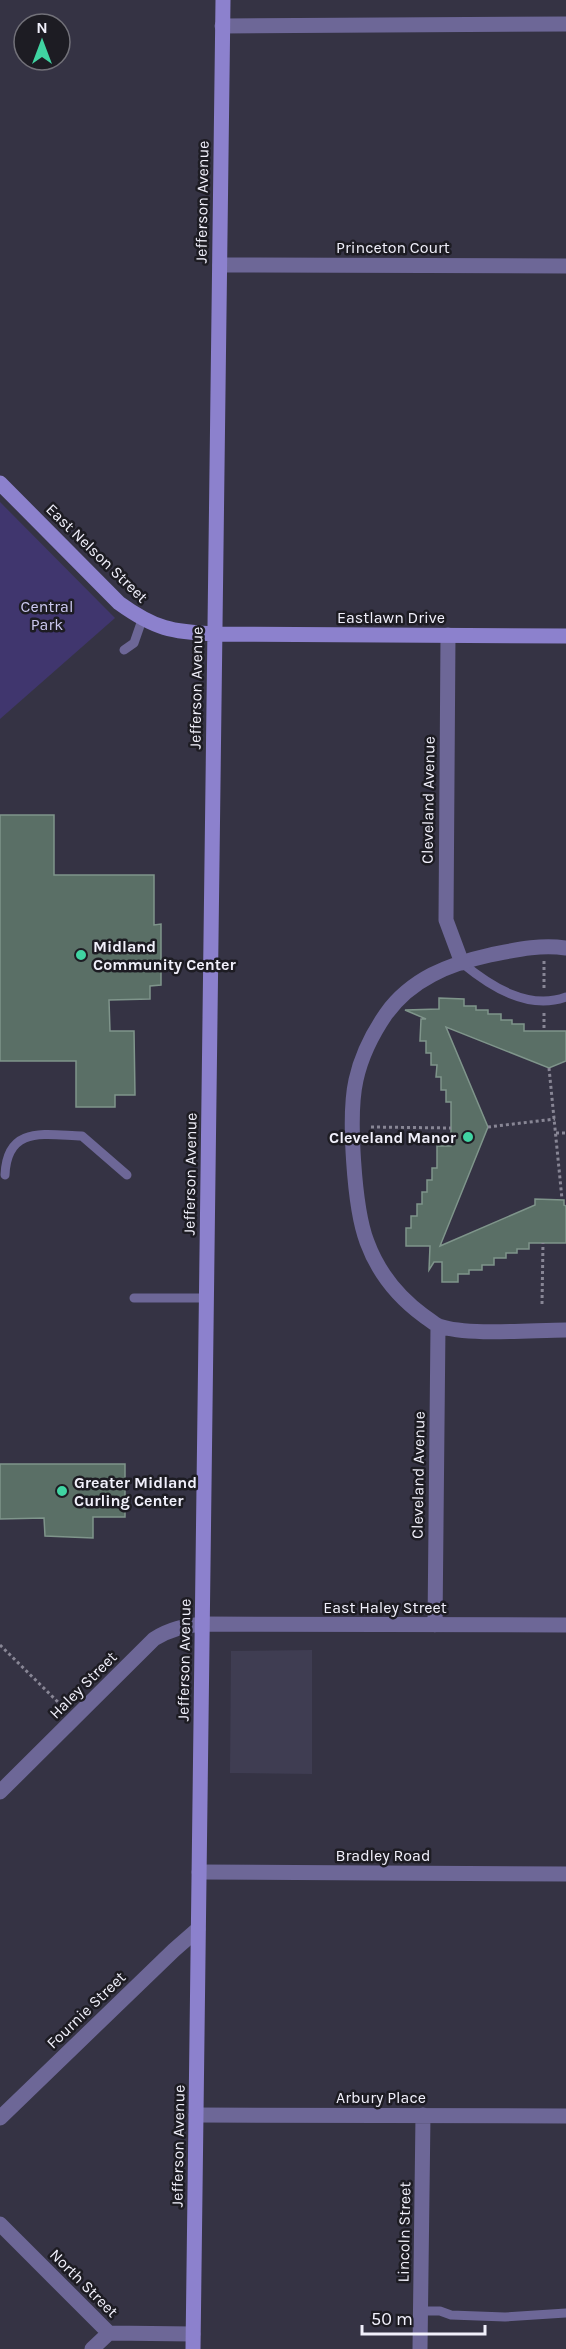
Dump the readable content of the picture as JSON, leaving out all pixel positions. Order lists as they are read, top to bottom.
{
  "streets": {
    "street": [
      "Jefferson Avenue",
      "Princeton Court",
      "East Nelson Street",
      "Eastlawn Drive",
      "Cleveland Avenue",
      "East Haley Street",
      "Haley Street",
      "Bradley Road",
      "Fournie Street",
      "Arbury Place",
      "Lincoln Street",
      "North Street"
    ]
  },
  "crossings": [
    ["Jefferson Avenue", "Princeton Court"],
    ["Jefferson Avenue", "East Nelson Street"],
    ["Jefferson Avenue", "Eastlawn Drive"],
    ["Jefferson Avenue", "East Haley Street"],
    ["Jefferson Avenue", "Haley Street"],
    ["Jefferson Avenue", "Bradley Road"],
    ["Jefferson Avenue", "Fournie Street"],
    ["Jefferson Avenue", "Arbury Place"],
    ["Jefferson Avenue", "North Street"],
    ["East Nelson Street", "Eastlawn Drive"],
    ["Eastlawn Drive", "Cleveland Avenue"],
    ["Cleveland Avenue", "East Haley Street"],
    ["East Haley Street", "Haley Street"],
    ["Arbury Place", "Lincoln Street"]
  ],
  "parks": ["Central Park"],
  "places": ["Midland Community Center", "Cleveland Manor", "Greater Midland Curling Center"],
  "scale_bar": "50 m",
  "north": "top"
}
